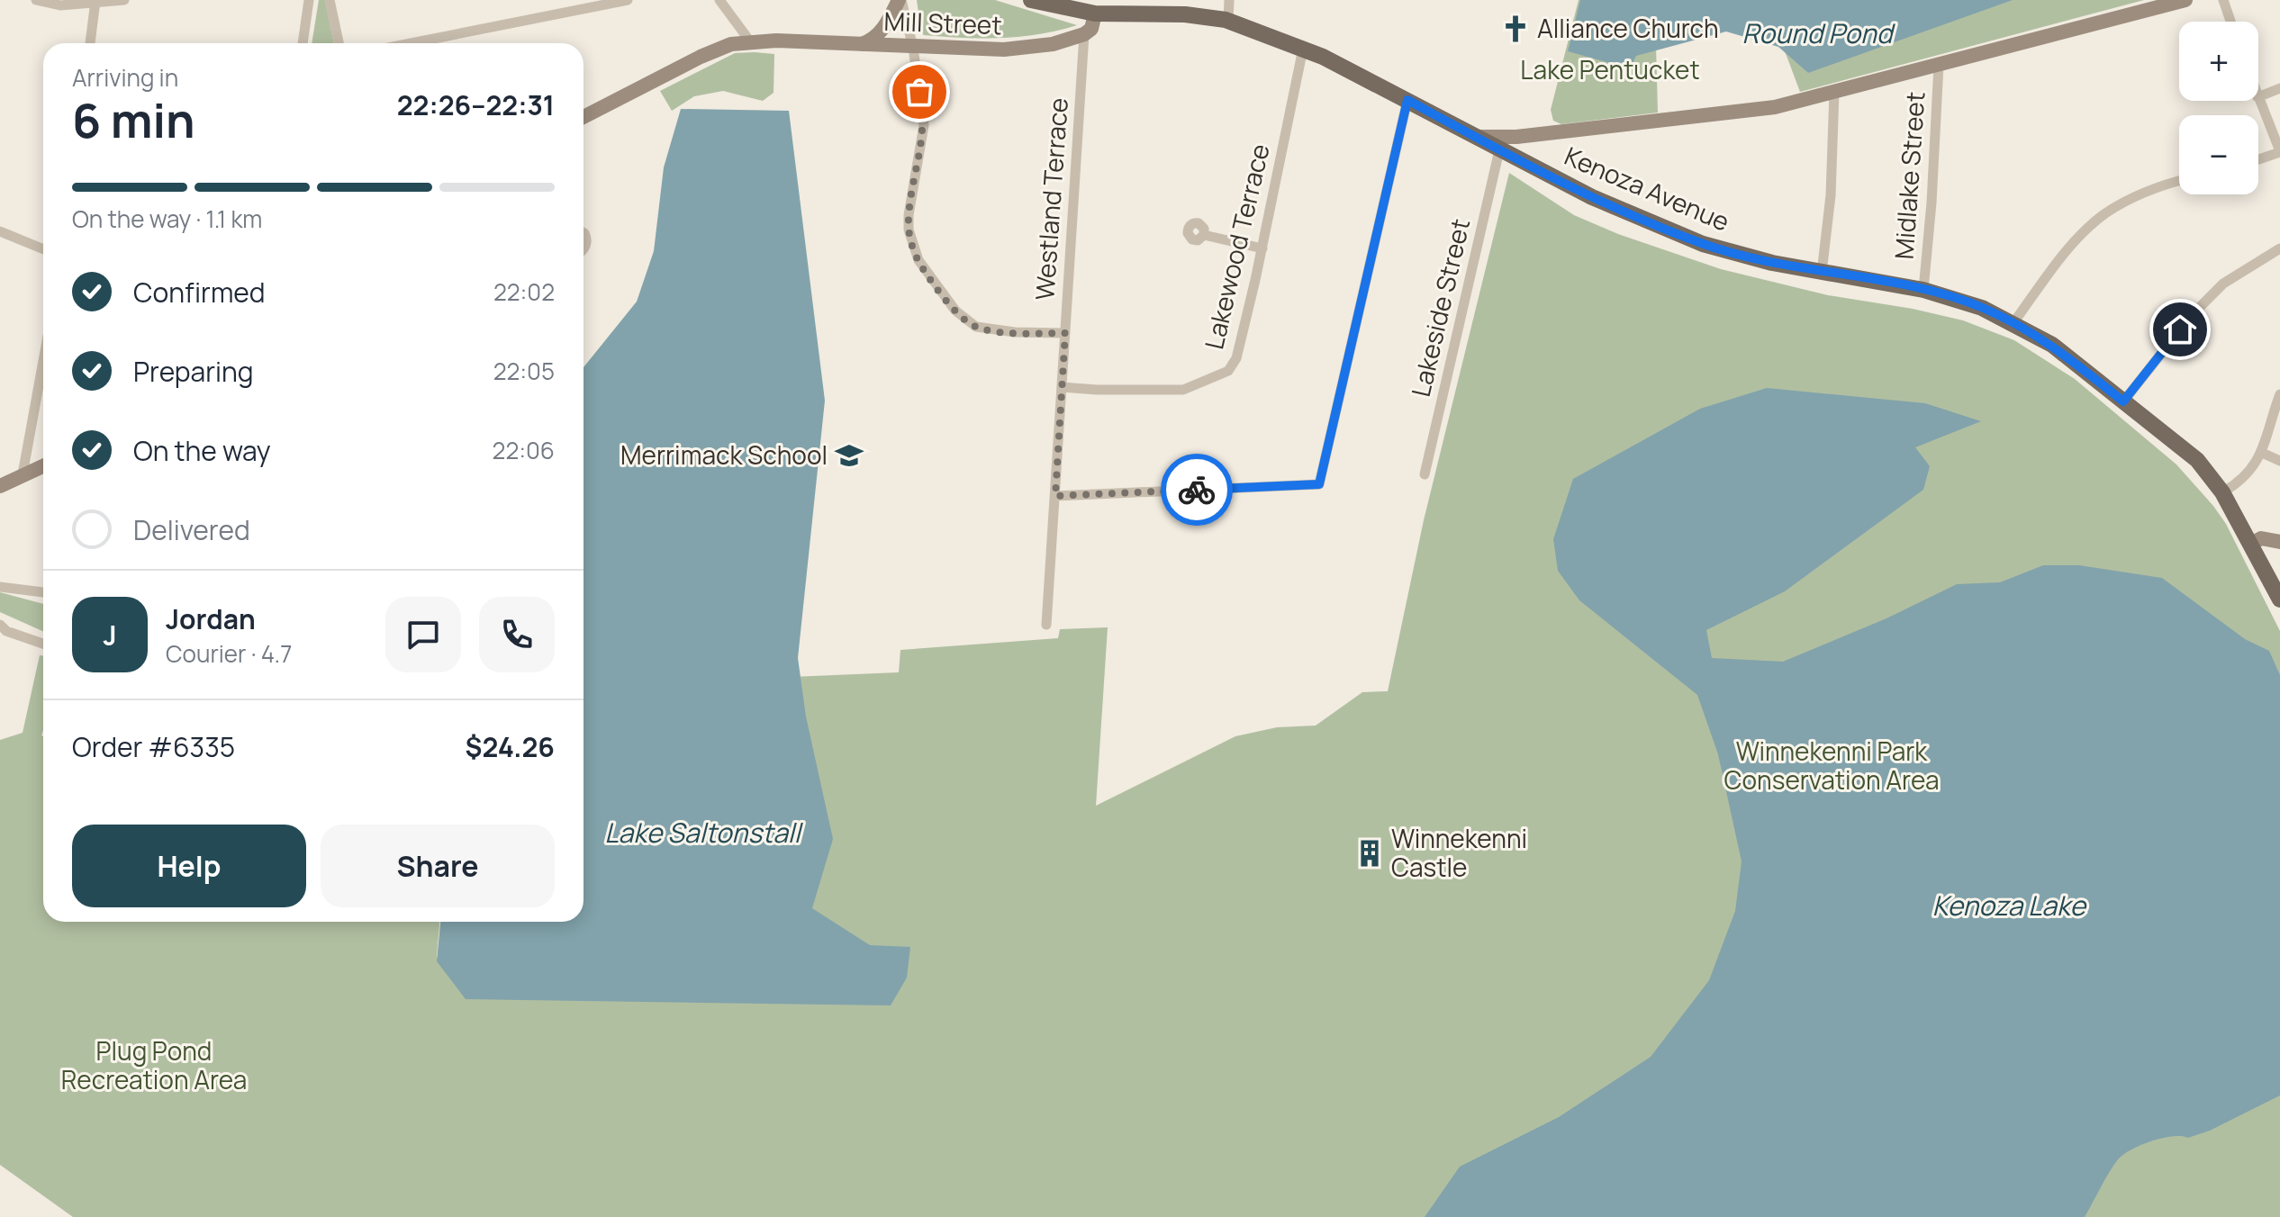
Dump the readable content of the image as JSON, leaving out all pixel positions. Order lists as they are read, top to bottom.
{
  "streets": {
    "main road": ["Mill Street", "Kenoza Avenue"],
    "street": [
      "Midlake Street",
      "Westland Terrace",
      "Lakewood Terrace",
      "Lakeside Street"
    ]
  },
  "crossings": [
    ["Mill Street", "Westland Terrace"],
    ["Midlake Street", "Kenoza Avenue"],
    ["Kenoza Avenue", "Lakewood Terrace"],
    ["Kenoza Avenue", "Lakeside Street"],
    ["Westland Terrace", "Lakewood Terrace"]
  ],
  "water": ["Round Pond", "Lake Saltonstall", "Kenoza Lake"],
  "parks": ["Lake Pentucket", "Winnekenni Park Conservation Area", "Plug Pond Recreation Area"],
  "places": {
    "church": ["Alliance Church"],
    "school or university": ["Merrimack School"],
    "building": ["Winnekenni Castle"]
  },
  "page": {
    "map_buttons": ["+", "−"],
    "heading": ["6 min", "Arriving in", "22:26–22:31"],
    "panel": [
      "Jordan",
      "Courier · 4.7",
      "Order #6335",
      "$24.26"
    ],
    "bar": "On the way · 1.1 km",
    "list": [
      ["Confirmed", "22:02"],
      ["Preparing", "22:05"],
      ["On the way", "22:06"],
      "Delivered"
    ],
    "round": "J",
    "buttons": ["Help", "Share"]
  }
}
